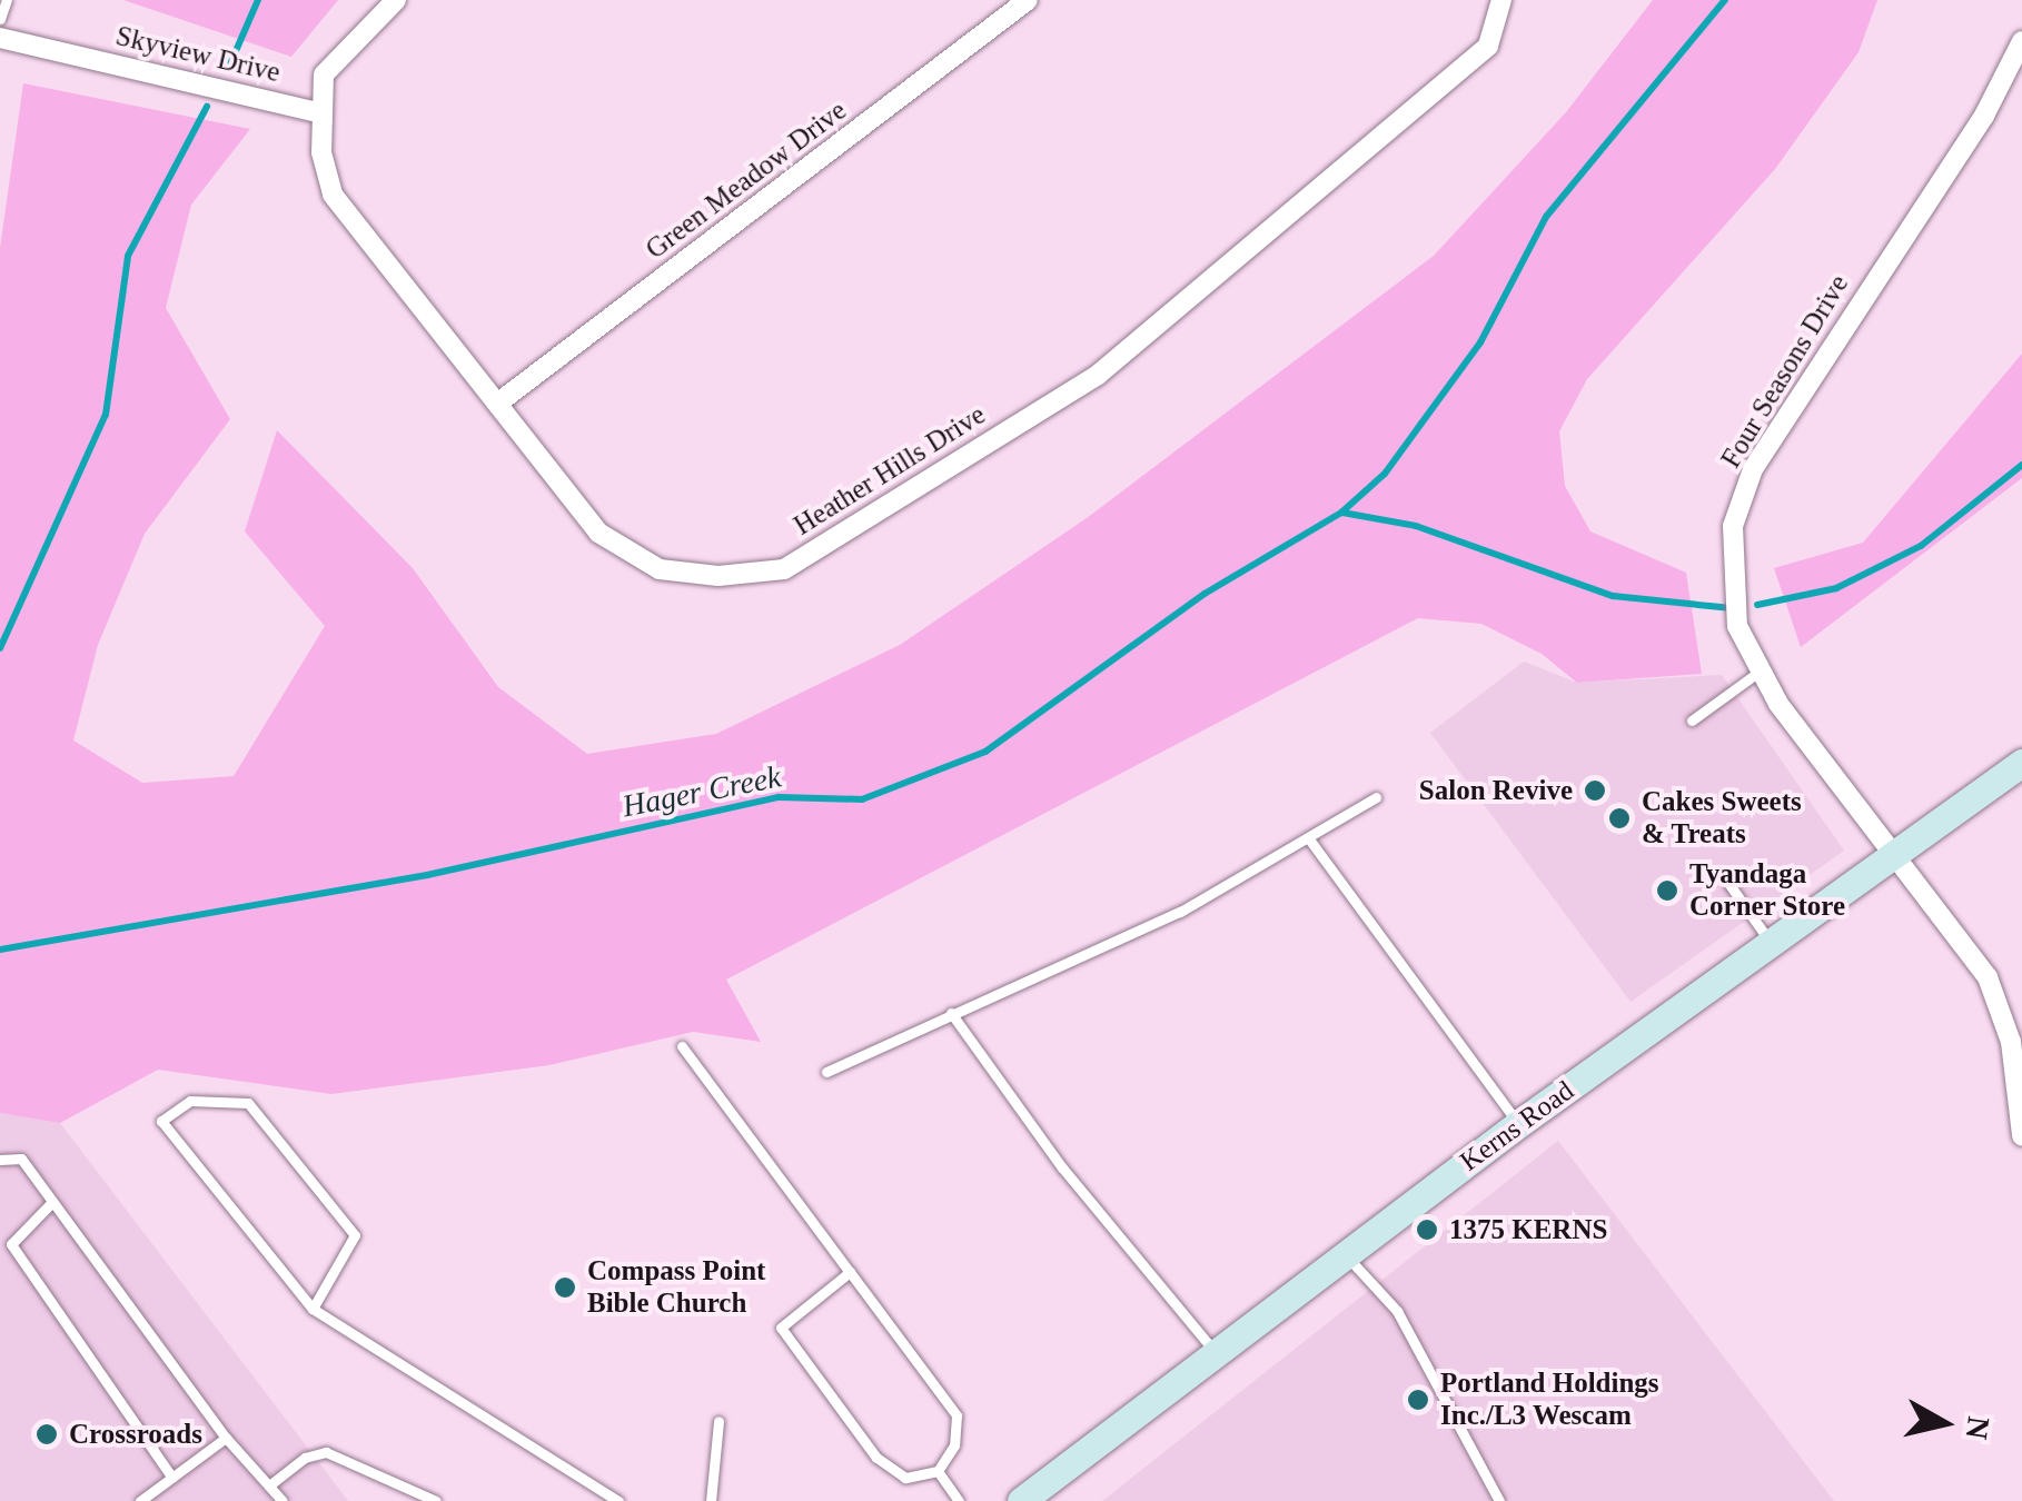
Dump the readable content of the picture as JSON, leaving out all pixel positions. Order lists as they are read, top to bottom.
{
  "streets": {
    "street": [
      "Skyview Drive",
      "Green Meadow Drive",
      "Four Seasons Drive",
      "Heather Hills Drive",
      "Kerns Road"
    ]
  },
  "crossings": [
    ["Skyview Drive", "Heather Hills Drive"],
    ["Green Meadow Drive", "Heather Hills Drive"],
    ["Four Seasons Drive", "Kerns Road"]
  ],
  "water": ["Hager Creek"],
  "places": [
    "Salon Revive",
    "Cakes Sweets & Treats",
    "Tyandaga Corner Store",
    "1375 KERNS",
    "Compass Point Bible Church",
    "Portland Holdings Inc./L3 Wescam",
    "Crossroads"
  ],
  "north": "right"
}
